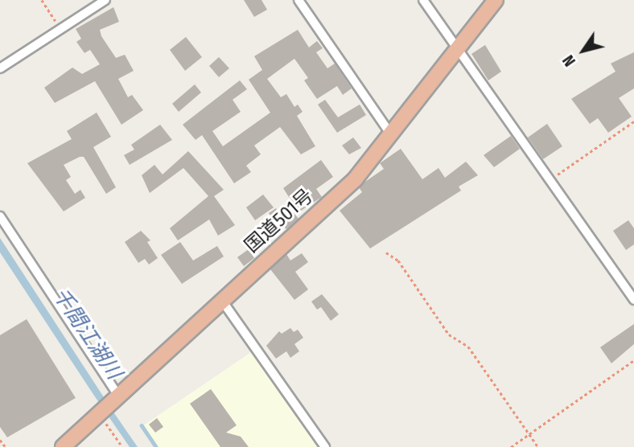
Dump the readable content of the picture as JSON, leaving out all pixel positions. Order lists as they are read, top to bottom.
{
  "streets": {
    "highway": ["国道501号"]
  },
  "water": ["千間江湖川"],
  "north": "bottom left"
}
